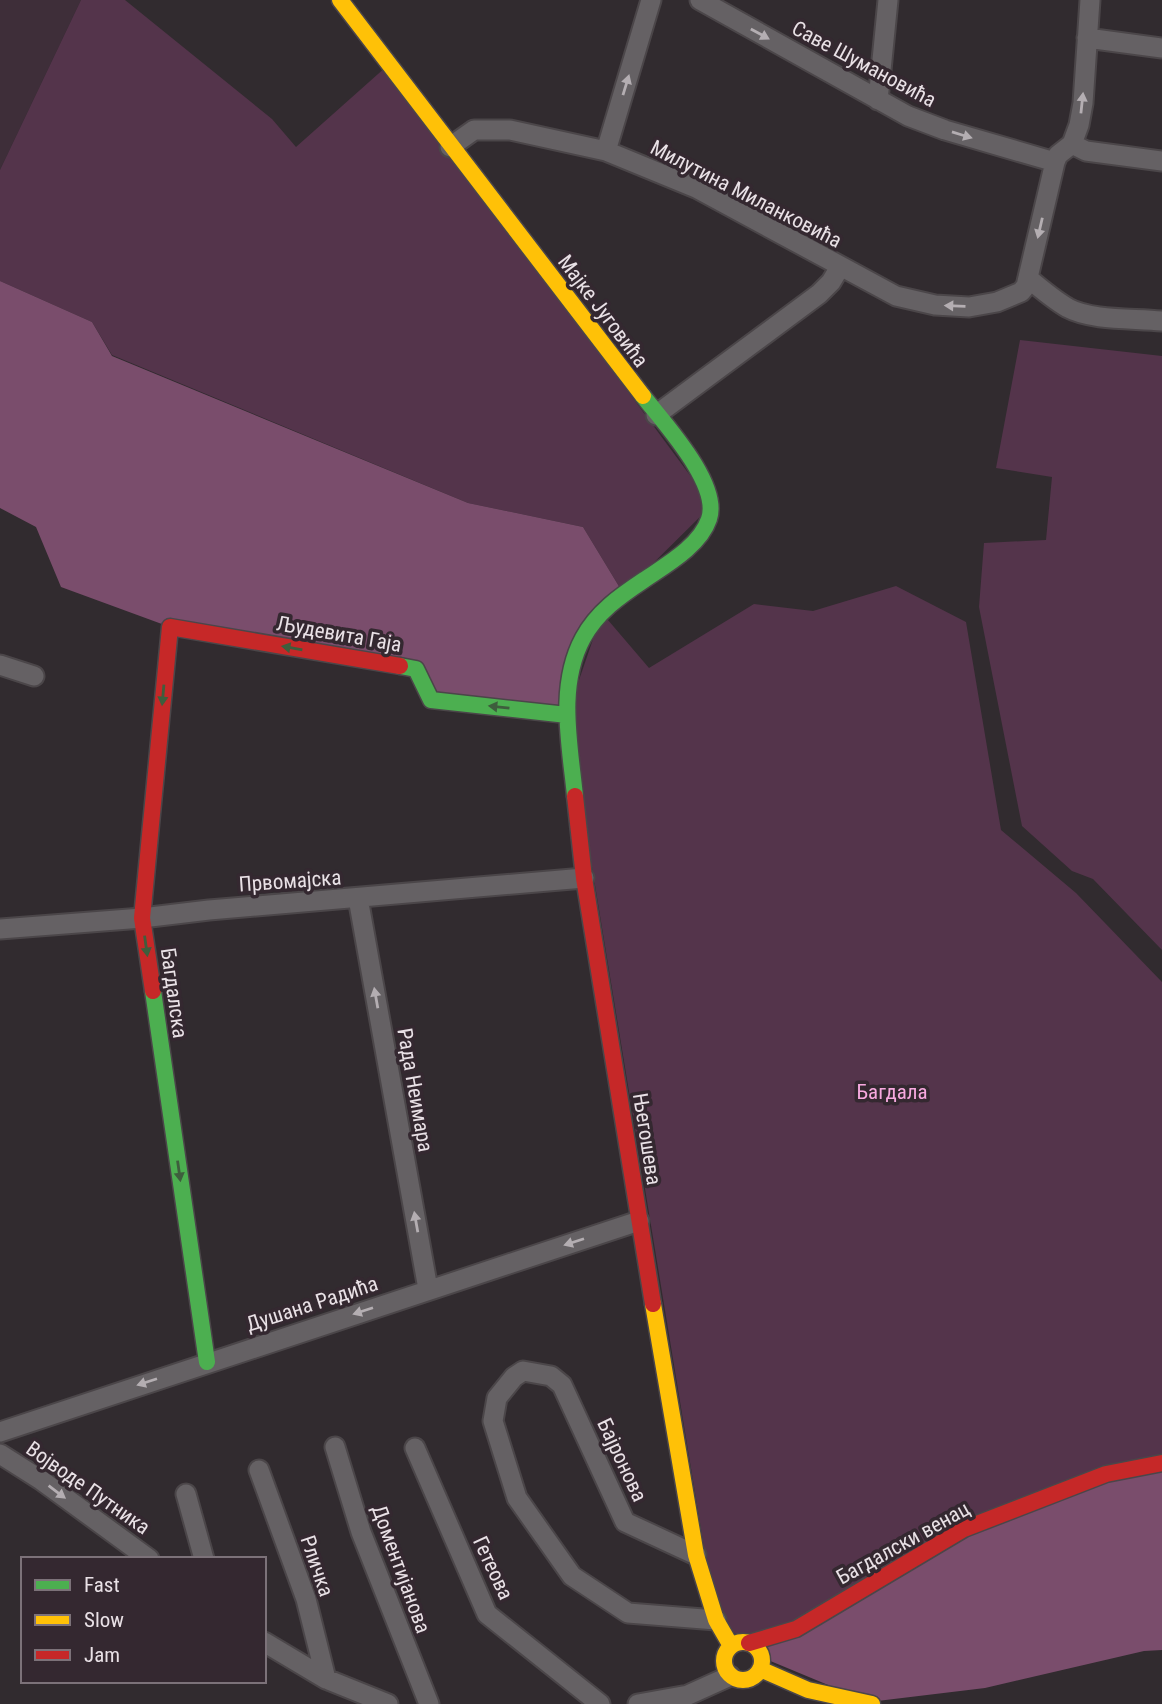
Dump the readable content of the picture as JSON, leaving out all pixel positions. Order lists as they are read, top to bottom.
{
  "streets": {
    "street": [
      "Саве Шумановића",
      "Милутина Миланковића",
      "Мајке Југовића",
      "Људевита Гаја",
      "Првомајска",
      "Багдалска",
      "Рада Неимара",
      "Његошева",
      "Душана Радића",
      "Бајронова",
      "Војводе Путника",
      "Багдалски венац",
      "Рличка",
      "Гетеова",
      "Доментијанова"
    ]
  },
  "crossings": [
    ["Милутина Миланковића", "Мајке Југовића"],
    ["Мајке Југовића", "Његошева"],
    ["Људевита Гаја", "Багдалска"],
    ["Људевита Гаја", "Његошева"],
    ["Првомајска", "Багдалска"],
    ["Првомајска", "Рада Неимара"],
    ["Првомајска", "Његошева"],
    ["Багдалска", "Душана Радића"],
    ["Рада Неимара", "Душана Радића"],
    ["Његошева", "Душана Радића"],
    ["Његошева", "Бајронова"],
    ["Његошева", "Багдалски венац"]
  ],
  "one_way": [
    "Саве Шумановића",
    "Људевита Гаја",
    "Багдалска",
    "Рада Неимара",
    "Душана Радића",
    "Војводе Путника"
  ],
  "parks": ["Багдала"],
  "legend": ["Fast", "Slow", "Jam"]
}
